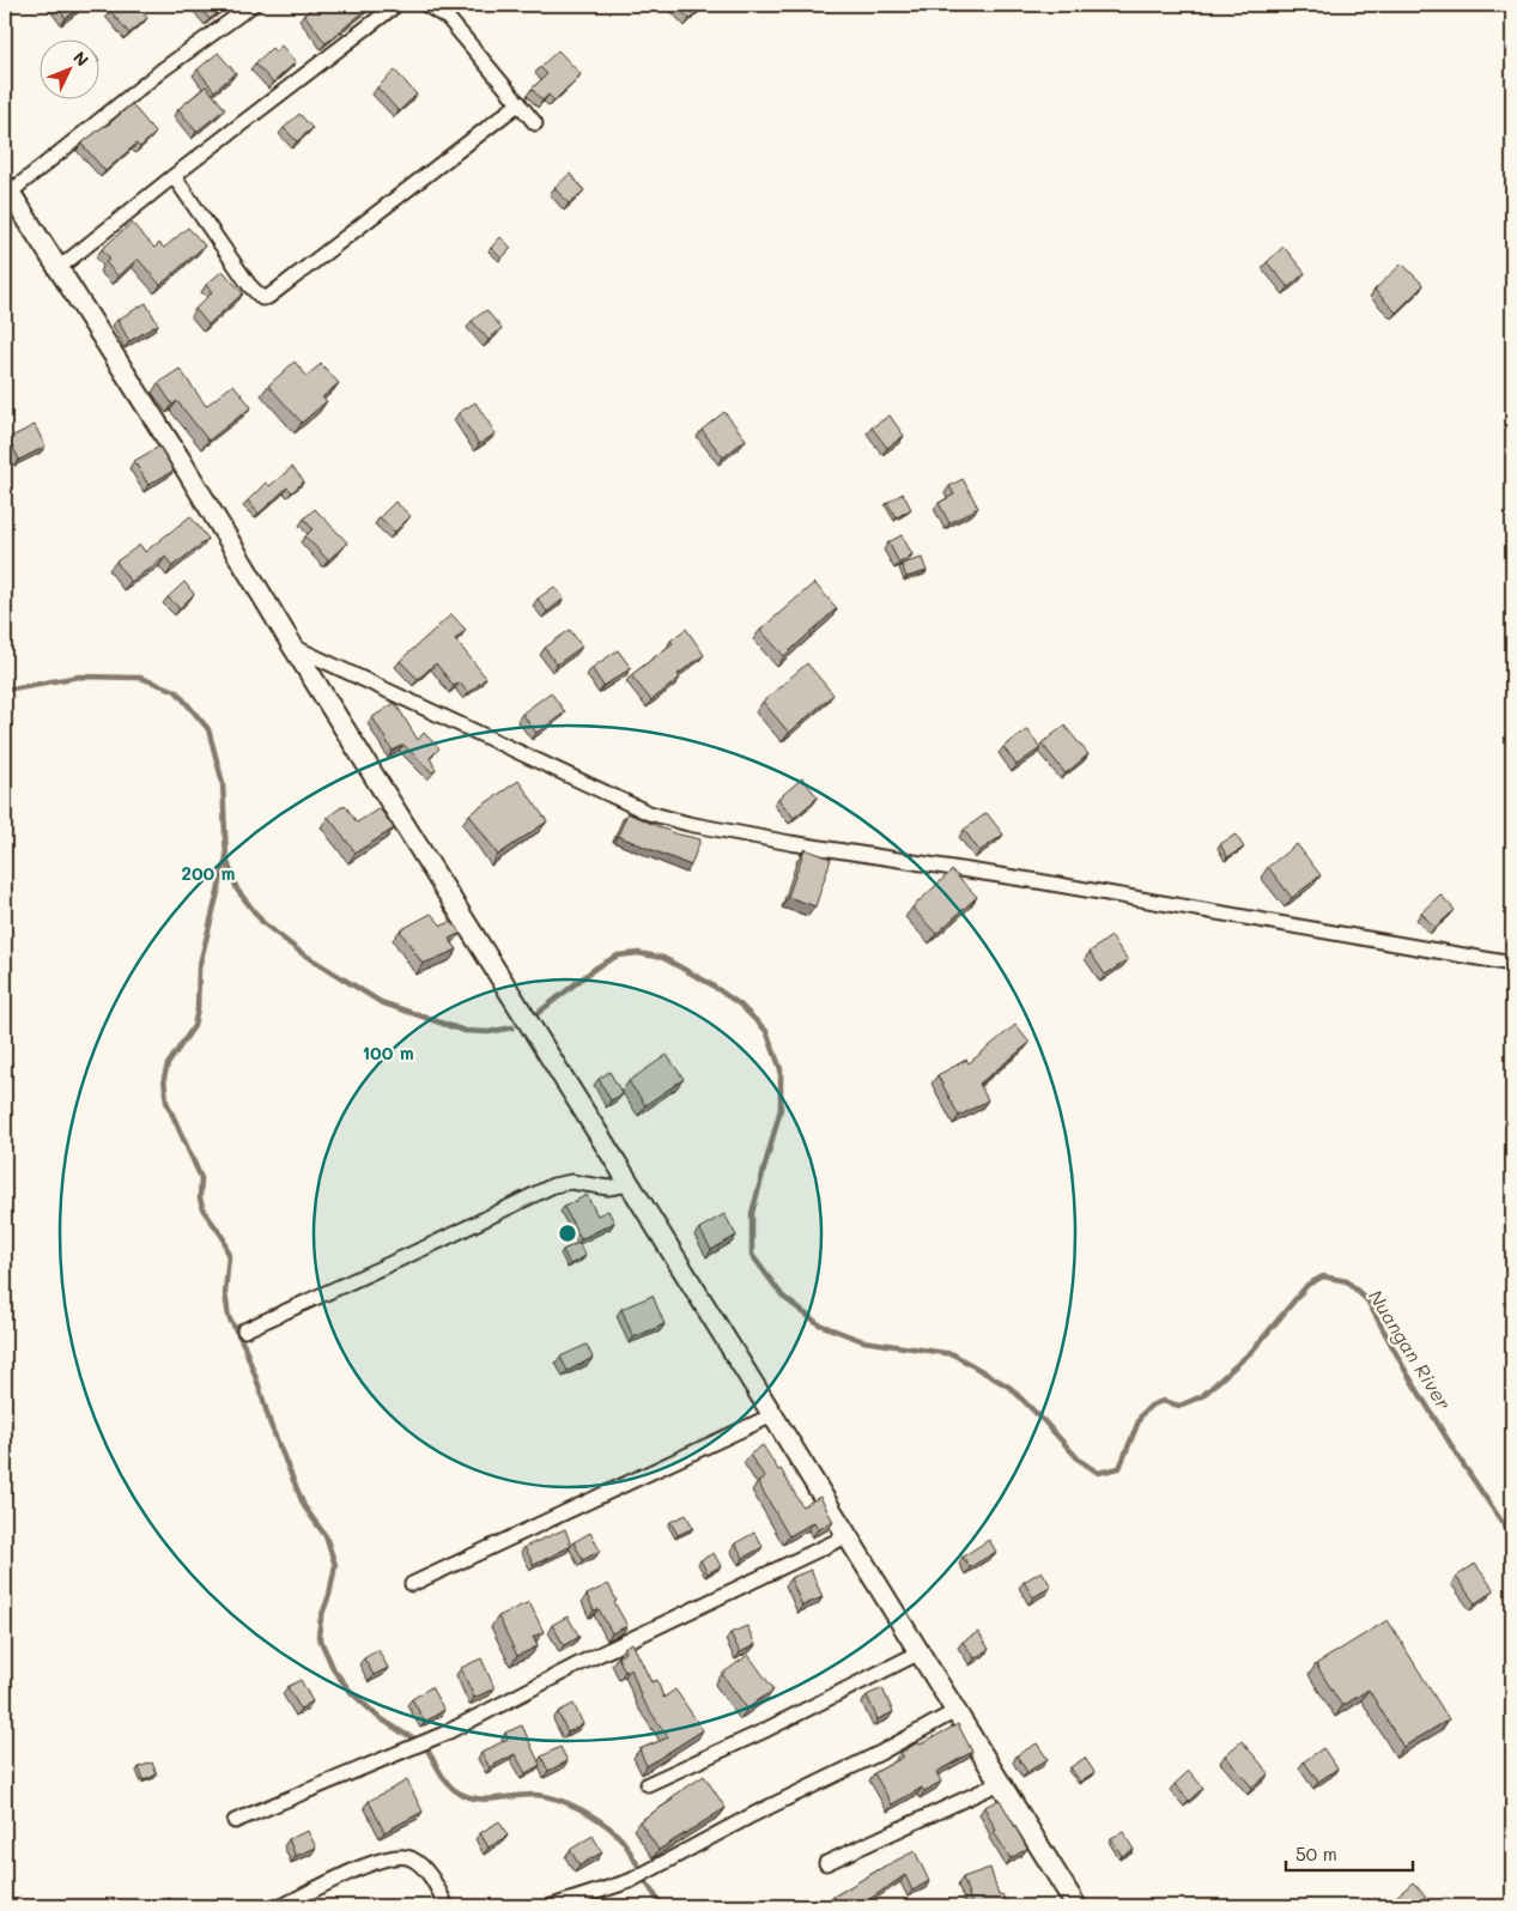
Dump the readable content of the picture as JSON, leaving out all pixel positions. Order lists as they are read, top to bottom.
{
  "water": ["Nuangan River"],
  "scale_bar": "50 m",
  "north": "top right",
  "rings": ["200 m", "100 m"]
}
